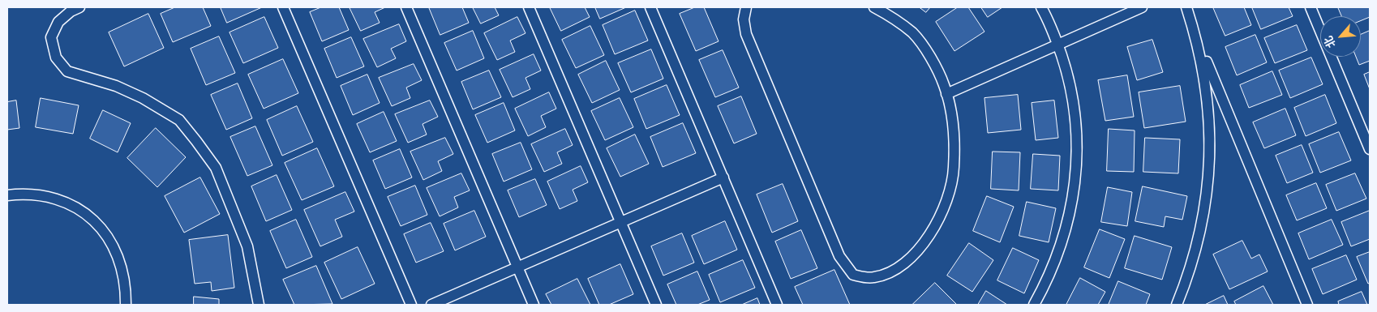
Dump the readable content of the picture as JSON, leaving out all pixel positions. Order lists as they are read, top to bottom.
{
  "north": "bottom left"
}
